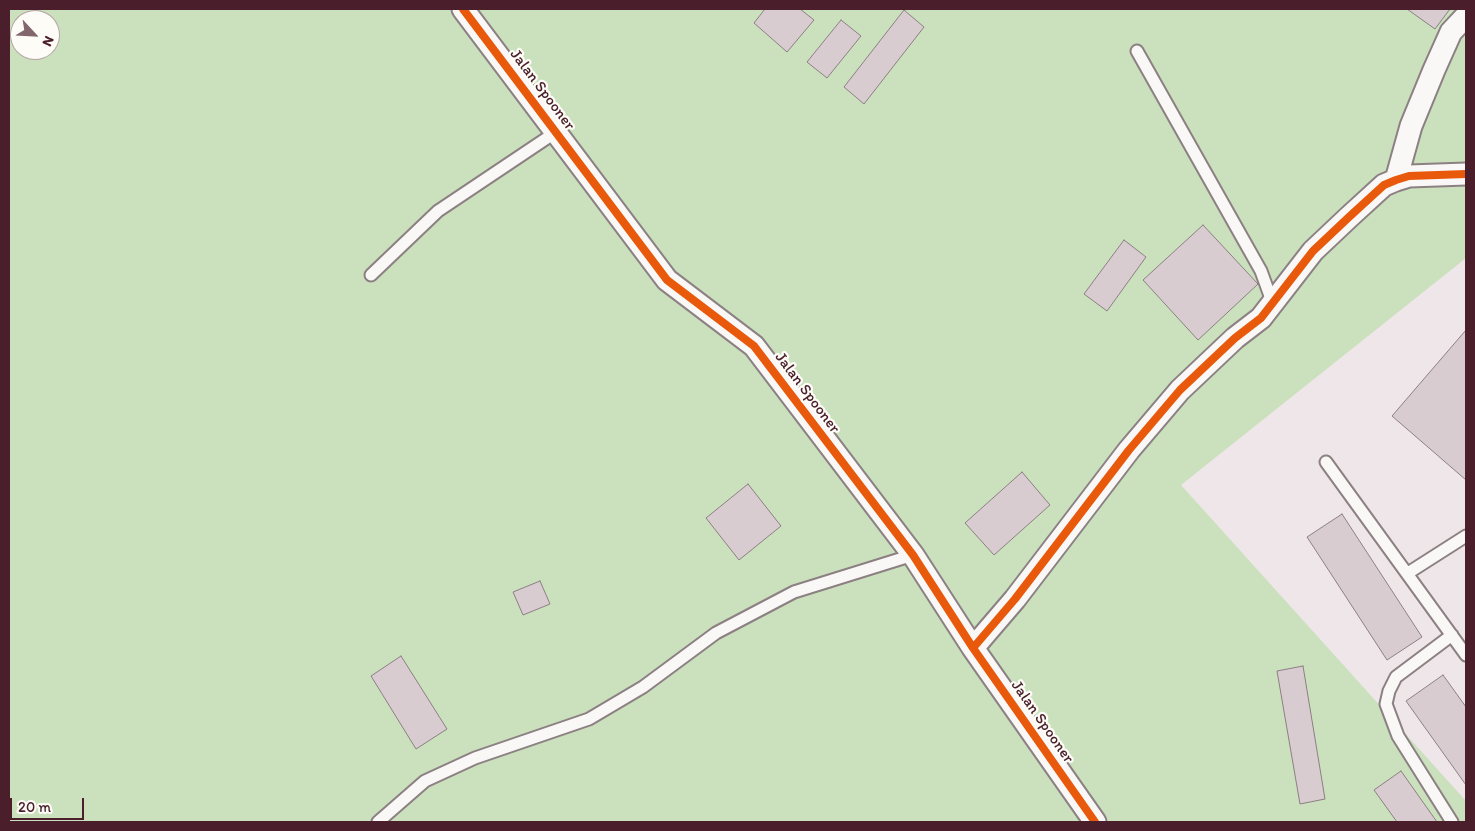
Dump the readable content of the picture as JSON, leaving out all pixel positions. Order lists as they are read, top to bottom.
{
  "streets": {
    "street": ["Jalan Spooner"]
  },
  "scale_bar": "20 m",
  "north": "bottom right"
}
